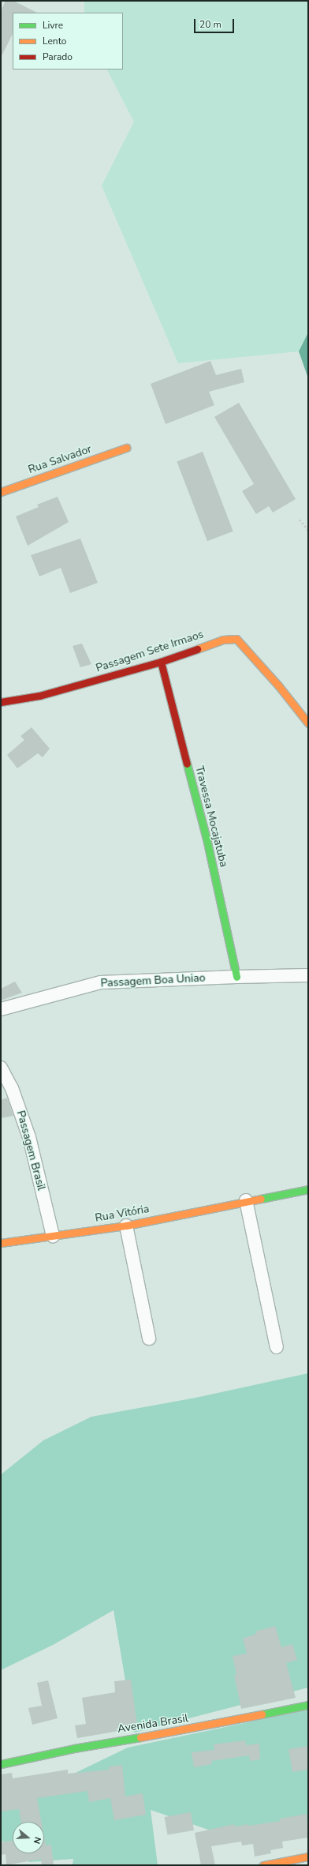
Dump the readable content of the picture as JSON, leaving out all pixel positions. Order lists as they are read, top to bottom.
{
  "streets": {
    "street": [
      "Rua Salvador",
      "Passagem Sete Irmaos",
      "Travessa Mocajatuba",
      "Passagem Boa Uniao",
      "Passagem Brasil",
      "Rua Vitória",
      "Avenida Brasil"
    ]
  },
  "crossings": [
    ["Passagem Sete Irmaos", "Travessa Mocajatuba"],
    ["Travessa Mocajatuba", "Passagem Boa Uniao"],
    ["Passagem Brasil", "Rua Vitória"]
  ],
  "legend": ["Livre", "Lento", "Parado"],
  "scale_bar": "20 m",
  "north": "right"
}
